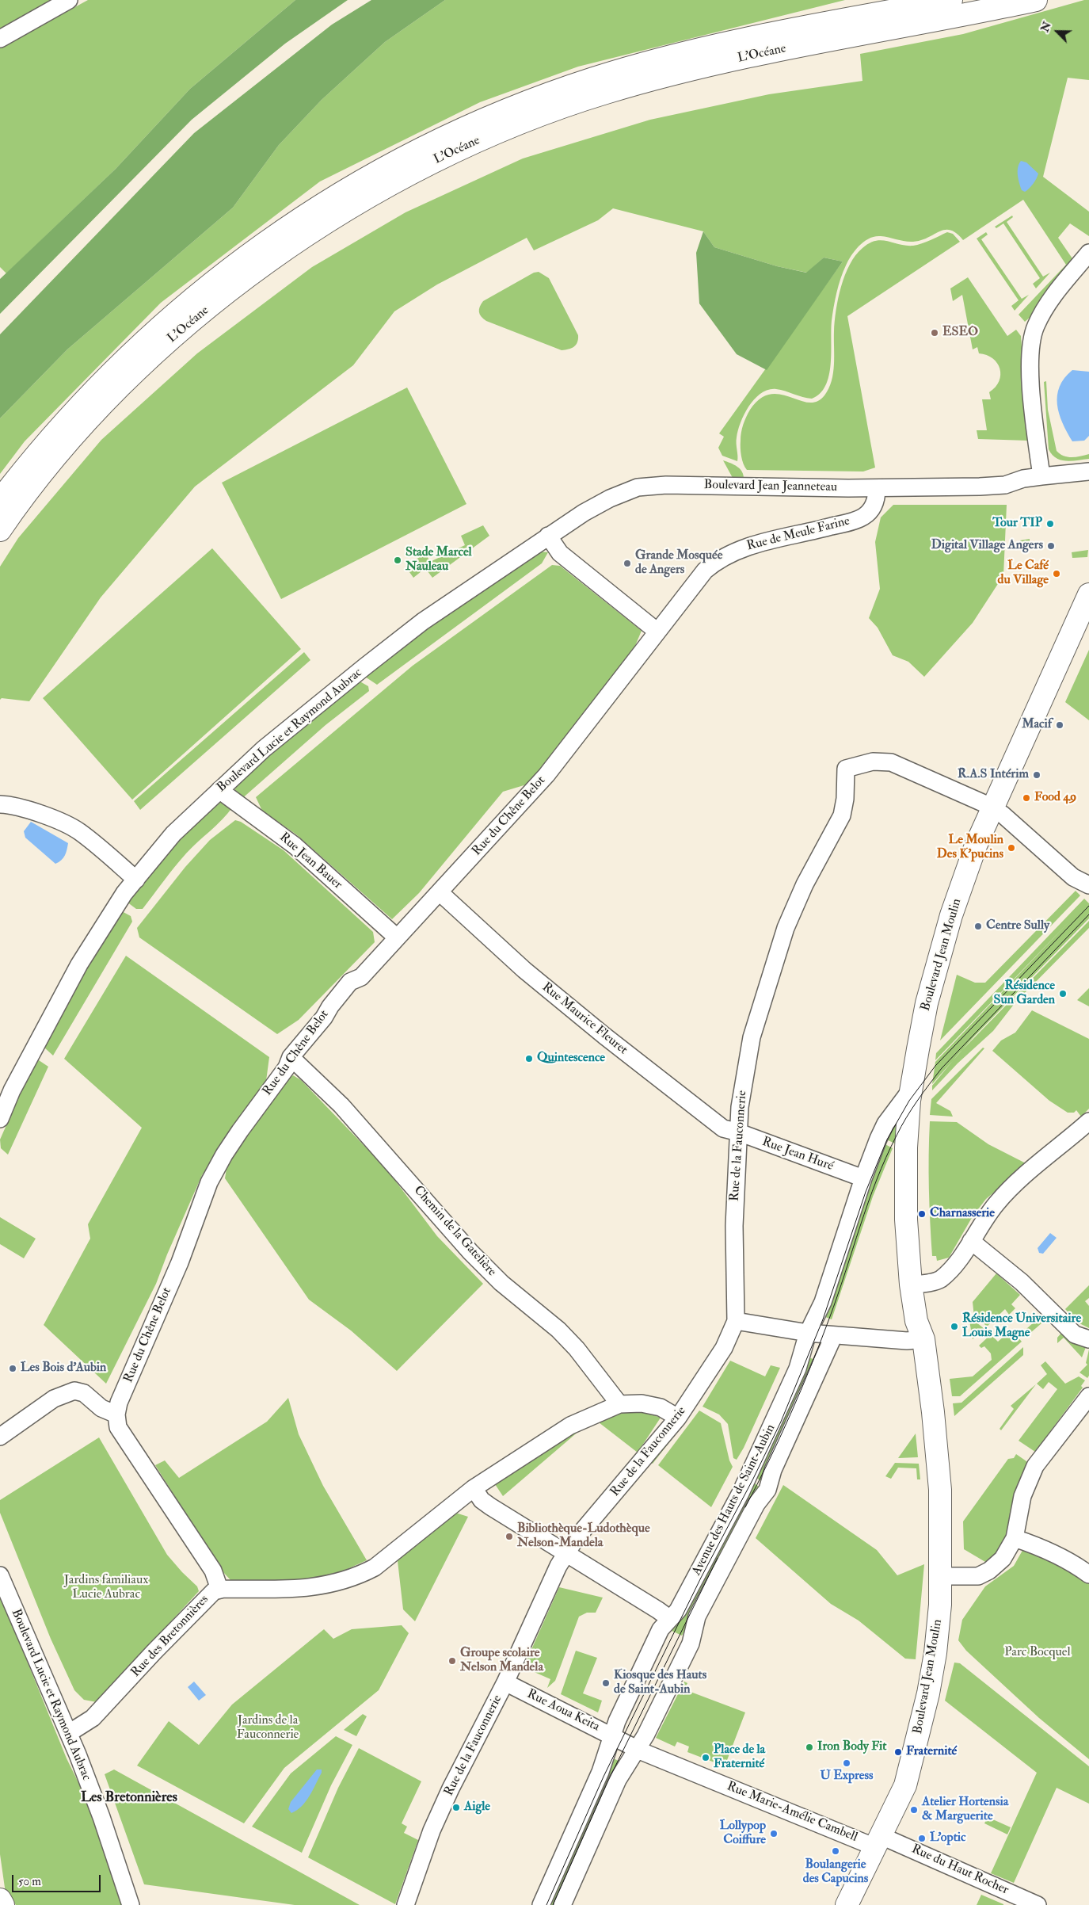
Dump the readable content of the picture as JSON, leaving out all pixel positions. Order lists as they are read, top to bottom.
{
  "streets": {
    "main road": ["L’Océane", "Boulevard Jean Moulin"],
    "street": [
      "Boulevard Jean Jeanneteau",
      "Rue de Meule Farine",
      "Boulevard Lucie et Raymond Aubrac",
      "Rue du Chêne Belot",
      "Rue Jean Bauer",
      "Rue Maurice Fleuret",
      "Rue de la Fauconnerie",
      "Rue Jean Huré",
      "Chemin de la Gatelière",
      "Avenue des Hauts de Saint-Aubin",
      "Rue des Bretonnières",
      "Rue Aoua Keita",
      "Rue Marie-Amélie Cambell",
      "Rue du Haut Rocher"
    ]
  },
  "crossings": [
    ["Boulevard Jean Jeanneteau", "Rue de Meule Farine"],
    ["Boulevard Jean Jeanneteau", "Boulevard Lucie et Raymond Aubrac"],
    ["Rue de Meule Farine", "Rue du Chêne Belot"],
    ["Boulevard Lucie et Raymond Aubrac", "Rue Jean Bauer"],
    ["Boulevard Lucie et Raymond Aubrac", "Rue des Bretonnières"],
    ["Rue du Chêne Belot", "Rue Jean Bauer"],
    ["Rue du Chêne Belot", "Rue Maurice Fleuret"],
    ["Rue du Chêne Belot", "Chemin de la Gatelière"],
    ["Boulevard Jean Moulin", "Rue de la Fauconnerie"],
    ["Boulevard Jean Moulin", "Avenue des Hauts de Saint-Aubin"],
    ["Boulevard Jean Moulin", "Rue Marie-Amélie Cambell"],
    ["Boulevard Jean Moulin", "Rue du Haut Rocher"],
    ["Rue Maurice Fleuret", "Rue de la Fauconnerie"],
    ["Rue Maurice Fleuret", "Rue Jean Huré"],
    ["Rue de la Fauconnerie", "Rue Jean Huré"],
    ["Rue de la Fauconnerie", "Rue Aoua Keita"],
    ["Rue Jean Huré", "Avenue des Hauts de Saint-Aubin"],
    ["Chemin de la Gatelière", "Rue des Bretonnières"],
    ["Avenue des Hauts de Saint-Aubin", "Rue Aoua Keita"],
    ["Avenue des Hauts de Saint-Aubin", "Rue Marie-Amélie Cambell"],
    ["Rue Aoua Keita", "Rue Marie-Amélie Cambell"],
    ["Rue Marie-Amélie Cambell", "Rue du Haut Rocher"]
  ],
  "districts": ["Les Bretonnières"],
  "parks": ["Jardins familiaux Lucie Aubrac", "Parc Bocquel", "Jardins de la Fauconnerie"],
  "places": [
    "ESEO",
    "Tour TIP",
    "Digital Village Angers",
    "Stade Marcel Nauleau",
    "Grande Mosquée de Angers",
    "Le Café du Village",
    "Macif",
    "R.A.S Intérim",
    "Food 49",
    "Le Moulin Des K'pucins",
    "Centre Sully",
    "Résidence Sun Garden",
    "Quintescence",
    "Charnasserie",
    "Résidence Universitaire Louis Magne",
    "Les Bois d’Aubin",
    "Bibliothèque-Ludothèque Nelson-Mandela",
    "Groupe scolaire Nelson Mandela",
    "Kiosque des Hauts de Saint-Aubin",
    "Iron Body Fit",
    "Fraternité",
    "Place de la Fraternité",
    "U Express",
    "Aigle",
    "Atelier Hortensia & Marguerite",
    "Lollypop Coiffure",
    "L’optic",
    "Boulangerie des Capucins"
  ],
  "scale_bar": "50 m",
  "north": "top left"
}
